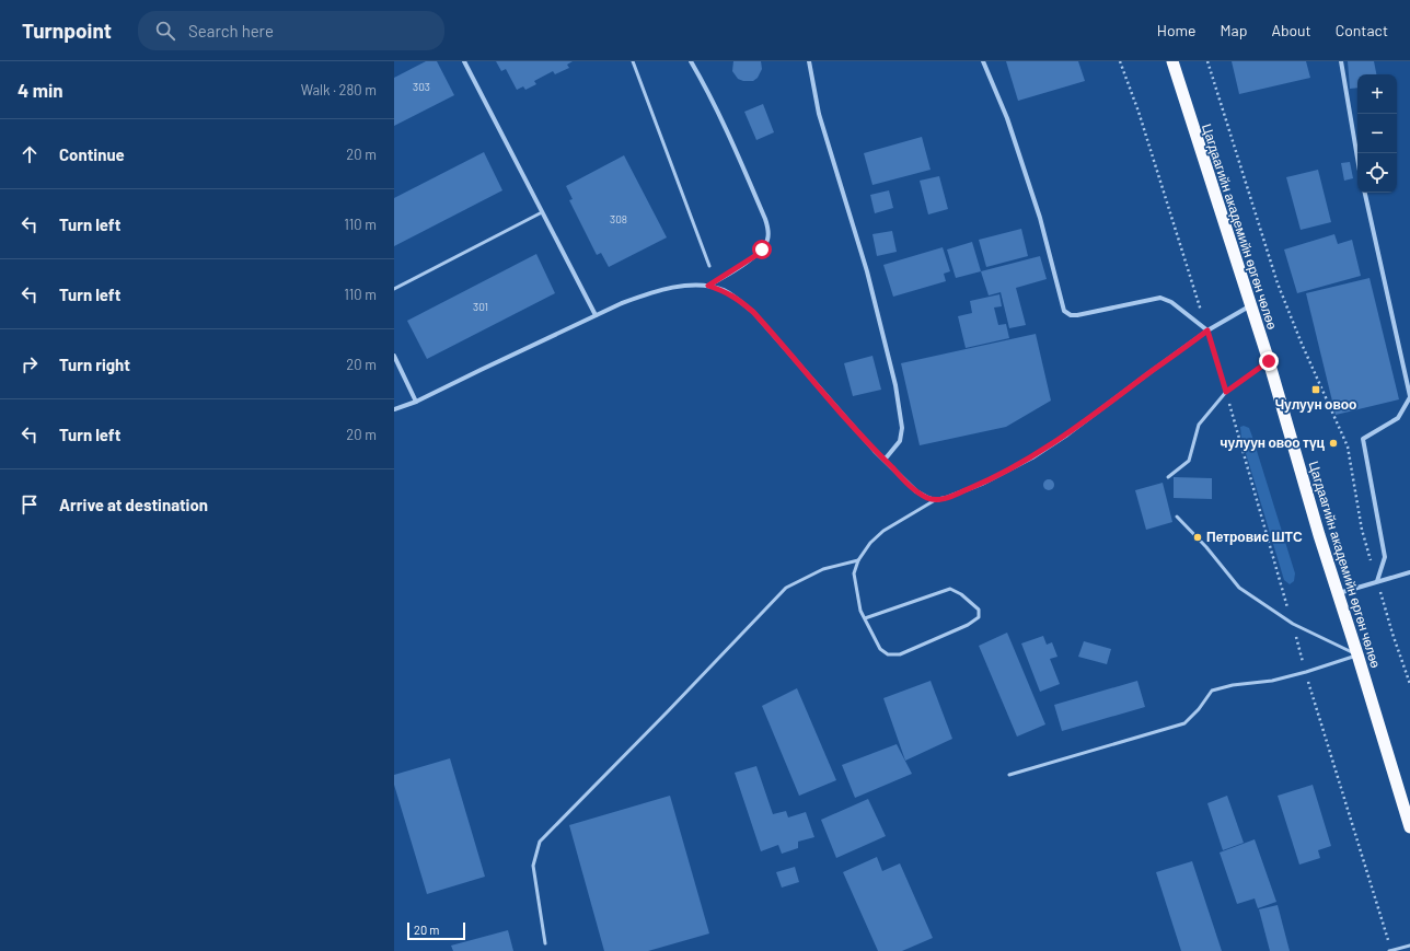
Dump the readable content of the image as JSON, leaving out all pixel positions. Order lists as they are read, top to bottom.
{
  "streets": {
    "highway": ["Цагдаагийн академийн өргөн чөлөө"]
  },
  "places": {
    "transit": ["Чулуун овоо"],
    "other": ["чулуун овоо түц", "Петровис ШТС"]
  },
  "house_numbers": ["303", "308", "301"],
  "scale_bar": "20 m",
  "page": {
    "header": "Turnpoint",
    "search": "Search here",
    "nav": [
      "Home",
      "Map",
      "About",
      "Contact"
    ],
    "heading": ["4 min", "Walk · 280 m"],
    "map_buttons": ["+", "−"],
    "list": [
      ["Continue", "20 m"],
      ["Turn left", "110 m"],
      ["Turn left", "110 m"],
      ["Turn right", "20 m"],
      ["Turn left", "20 m"],
      "Arrive at destination"
    ],
    "scale": "20 m"
  }
}
